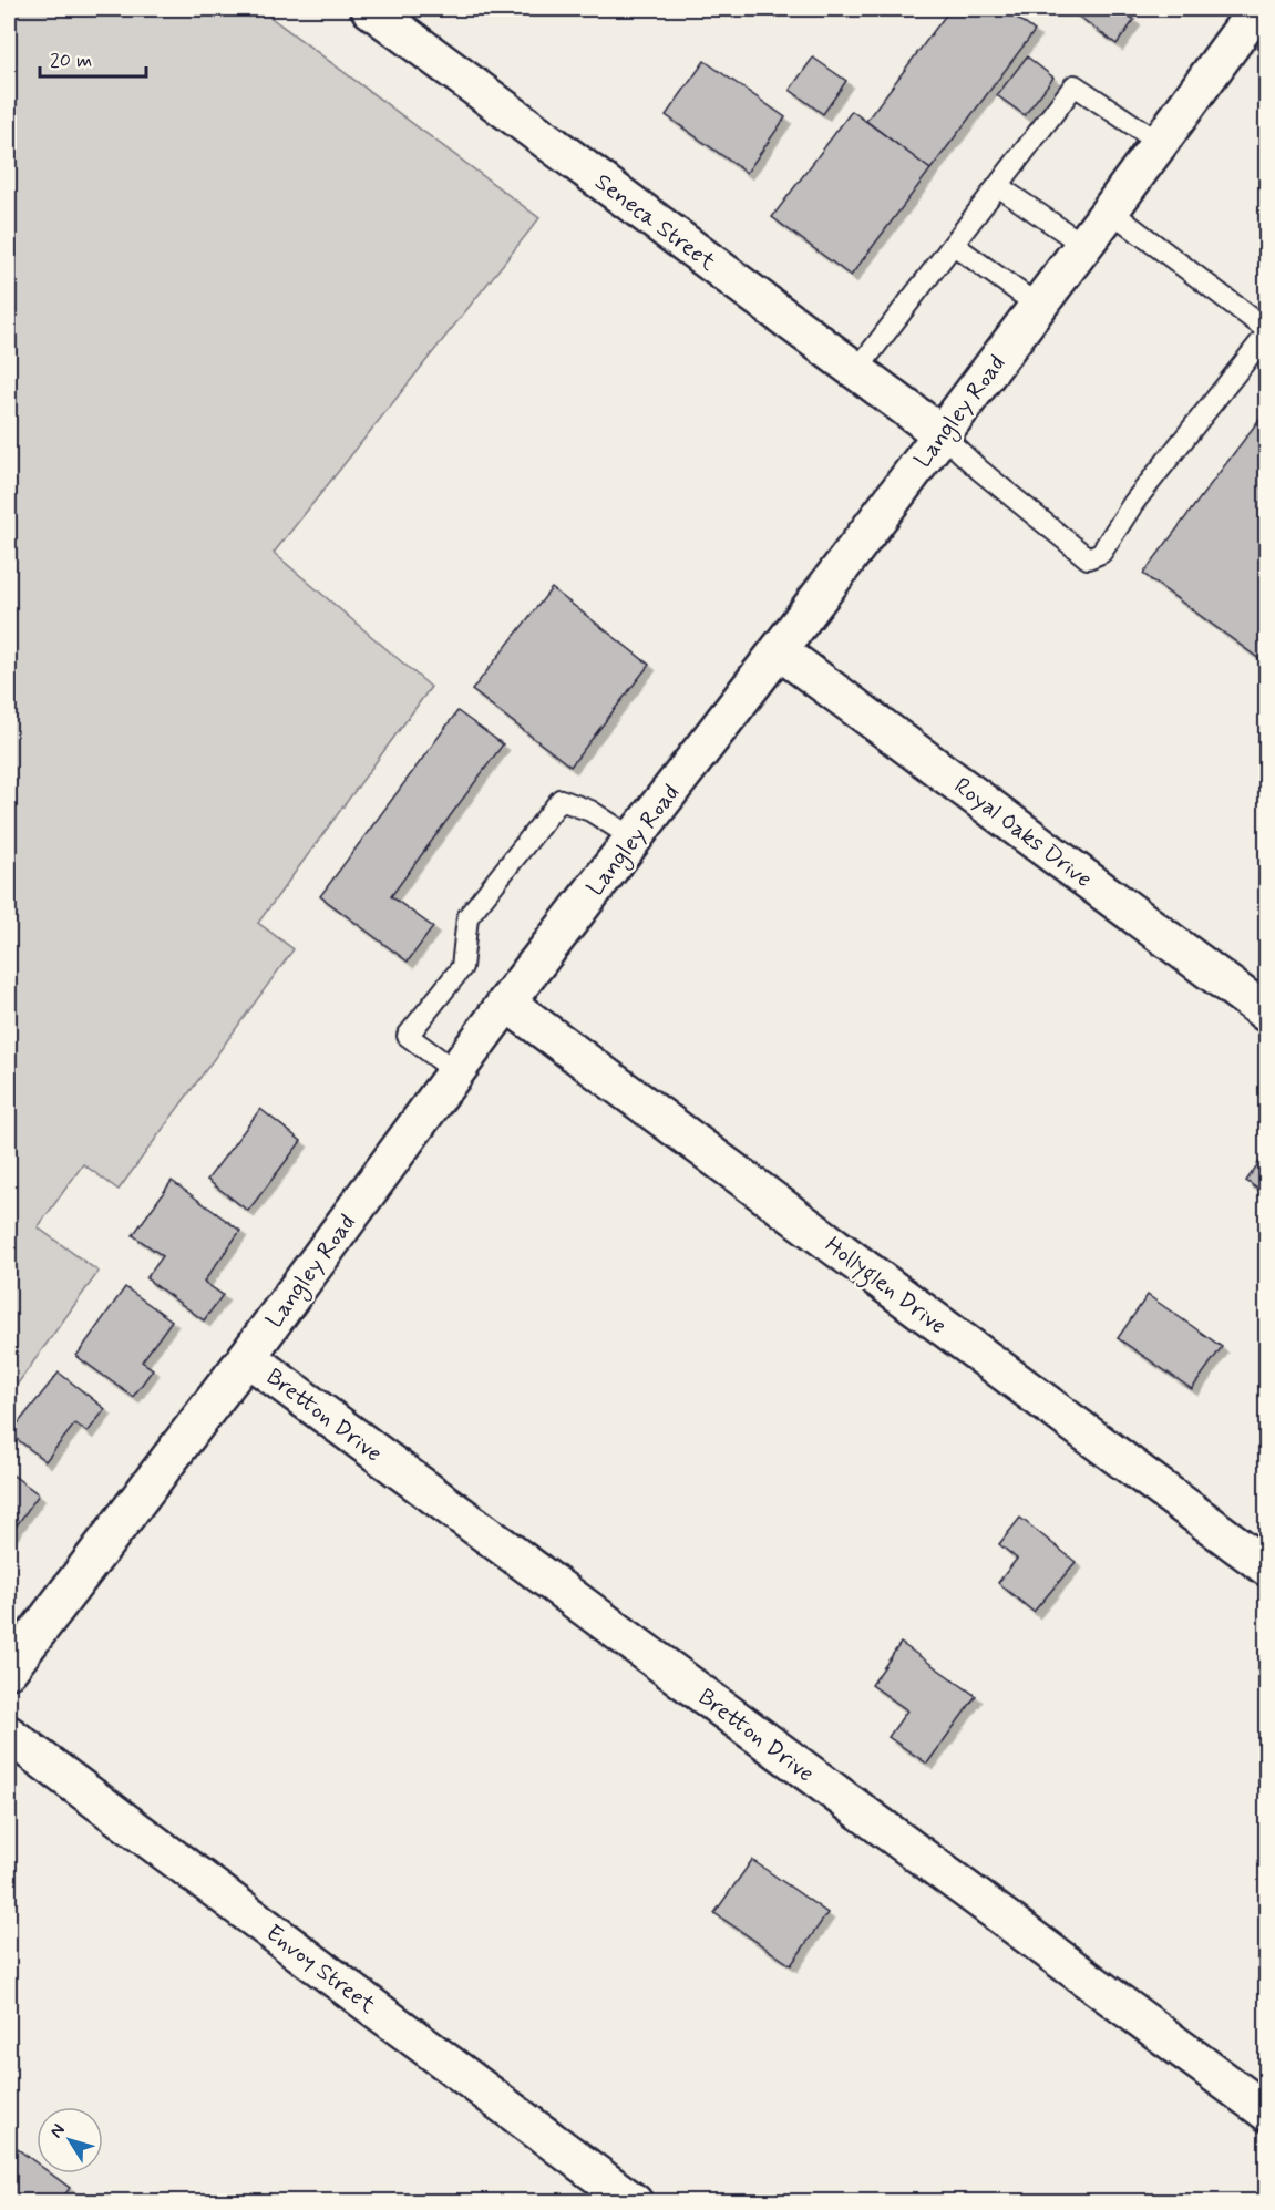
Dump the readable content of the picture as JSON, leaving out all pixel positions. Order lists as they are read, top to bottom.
{
  "streets": {
    "street": [
      "Seneca Street",
      "Langley Road",
      "Royal Oaks Drive",
      "Hollyglen Drive",
      "Bretton Drive",
      "Envoy Street"
    ]
  },
  "crossings": [
    ["Seneca Street", "Langley Road"],
    ["Langley Road", "Royal Oaks Drive"],
    ["Langley Road", "Hollyglen Drive"],
    ["Langley Road", "Bretton Drive"]
  ],
  "scale_bar": "20 m",
  "north": "top left"
}
